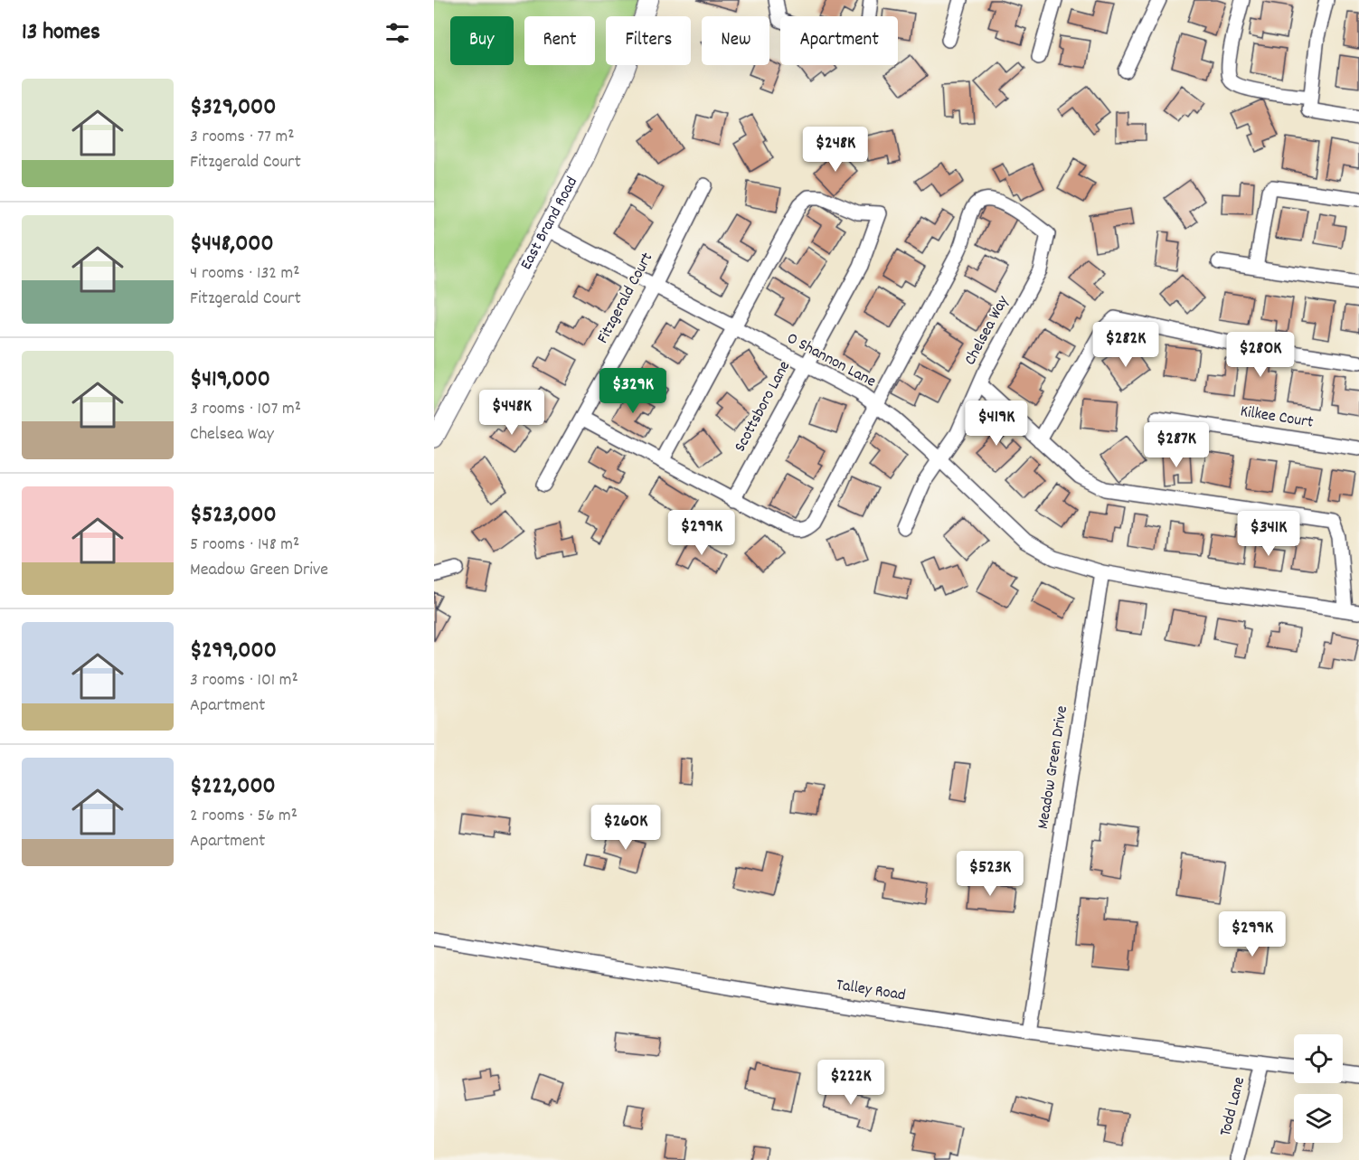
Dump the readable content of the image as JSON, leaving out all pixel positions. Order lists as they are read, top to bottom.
{
  "streets": {
    "main road": ["East Brand Road"],
    "street": [
      "Fitzgerald Court",
      "Chelsea Way",
      "O Shannon Lane",
      "Scottsboro Lane",
      "Kilkee Court",
      "Meadow Green Drive",
      "Talley Road",
      "Todd Lane"
    ]
  },
  "crossings": [
    ["East Brand Road", "O Shannon Lane"],
    ["Fitzgerald Court", "O Shannon Lane"],
    ["Chelsea Way", "O Shannon Lane"],
    ["O Shannon Lane", "Scottsboro Lane"],
    ["O Shannon Lane", "Meadow Green Drive"],
    ["Meadow Green Drive", "Talley Road"],
    ["Talley Road", "Todd Lane"]
  ],
  "page": {
    "heading": "13 homes",
    "chip": [
      "Buy",
      "Rent",
      "Filters",
      "New",
      "Apartment"
    ],
    "list": [
      {
        "name": "$329,000",
        "note": "3 rooms · 77 m² · Fitzgerald Court"
      },
      {
        "name": "$448,000",
        "note": "4 rooms · 132 m² · Fitzgerald Court"
      },
      {
        "name": "$419,000",
        "note": "3 rooms · 107 m² · Chelsea Way"
      },
      {
        "name": "$523,000",
        "note": "5 rooms · 148 m² · Meadow Green Drive"
      },
      {
        "name": "$299,000",
        "note": "3 rooms · 101 m² · Apartment"
      },
      {
        "name": "$222,000",
        "note": "2 rooms · 56 m² · Apartment"
      }
    ],
    "price": [
      "$248K",
      "$282K",
      "$280K",
      "$329K",
      "$448K",
      "$419K",
      "$287K",
      "$299K",
      "$341K",
      "$260K",
      "$523K",
      "$299K",
      "$222K"
    ]
  }
}
